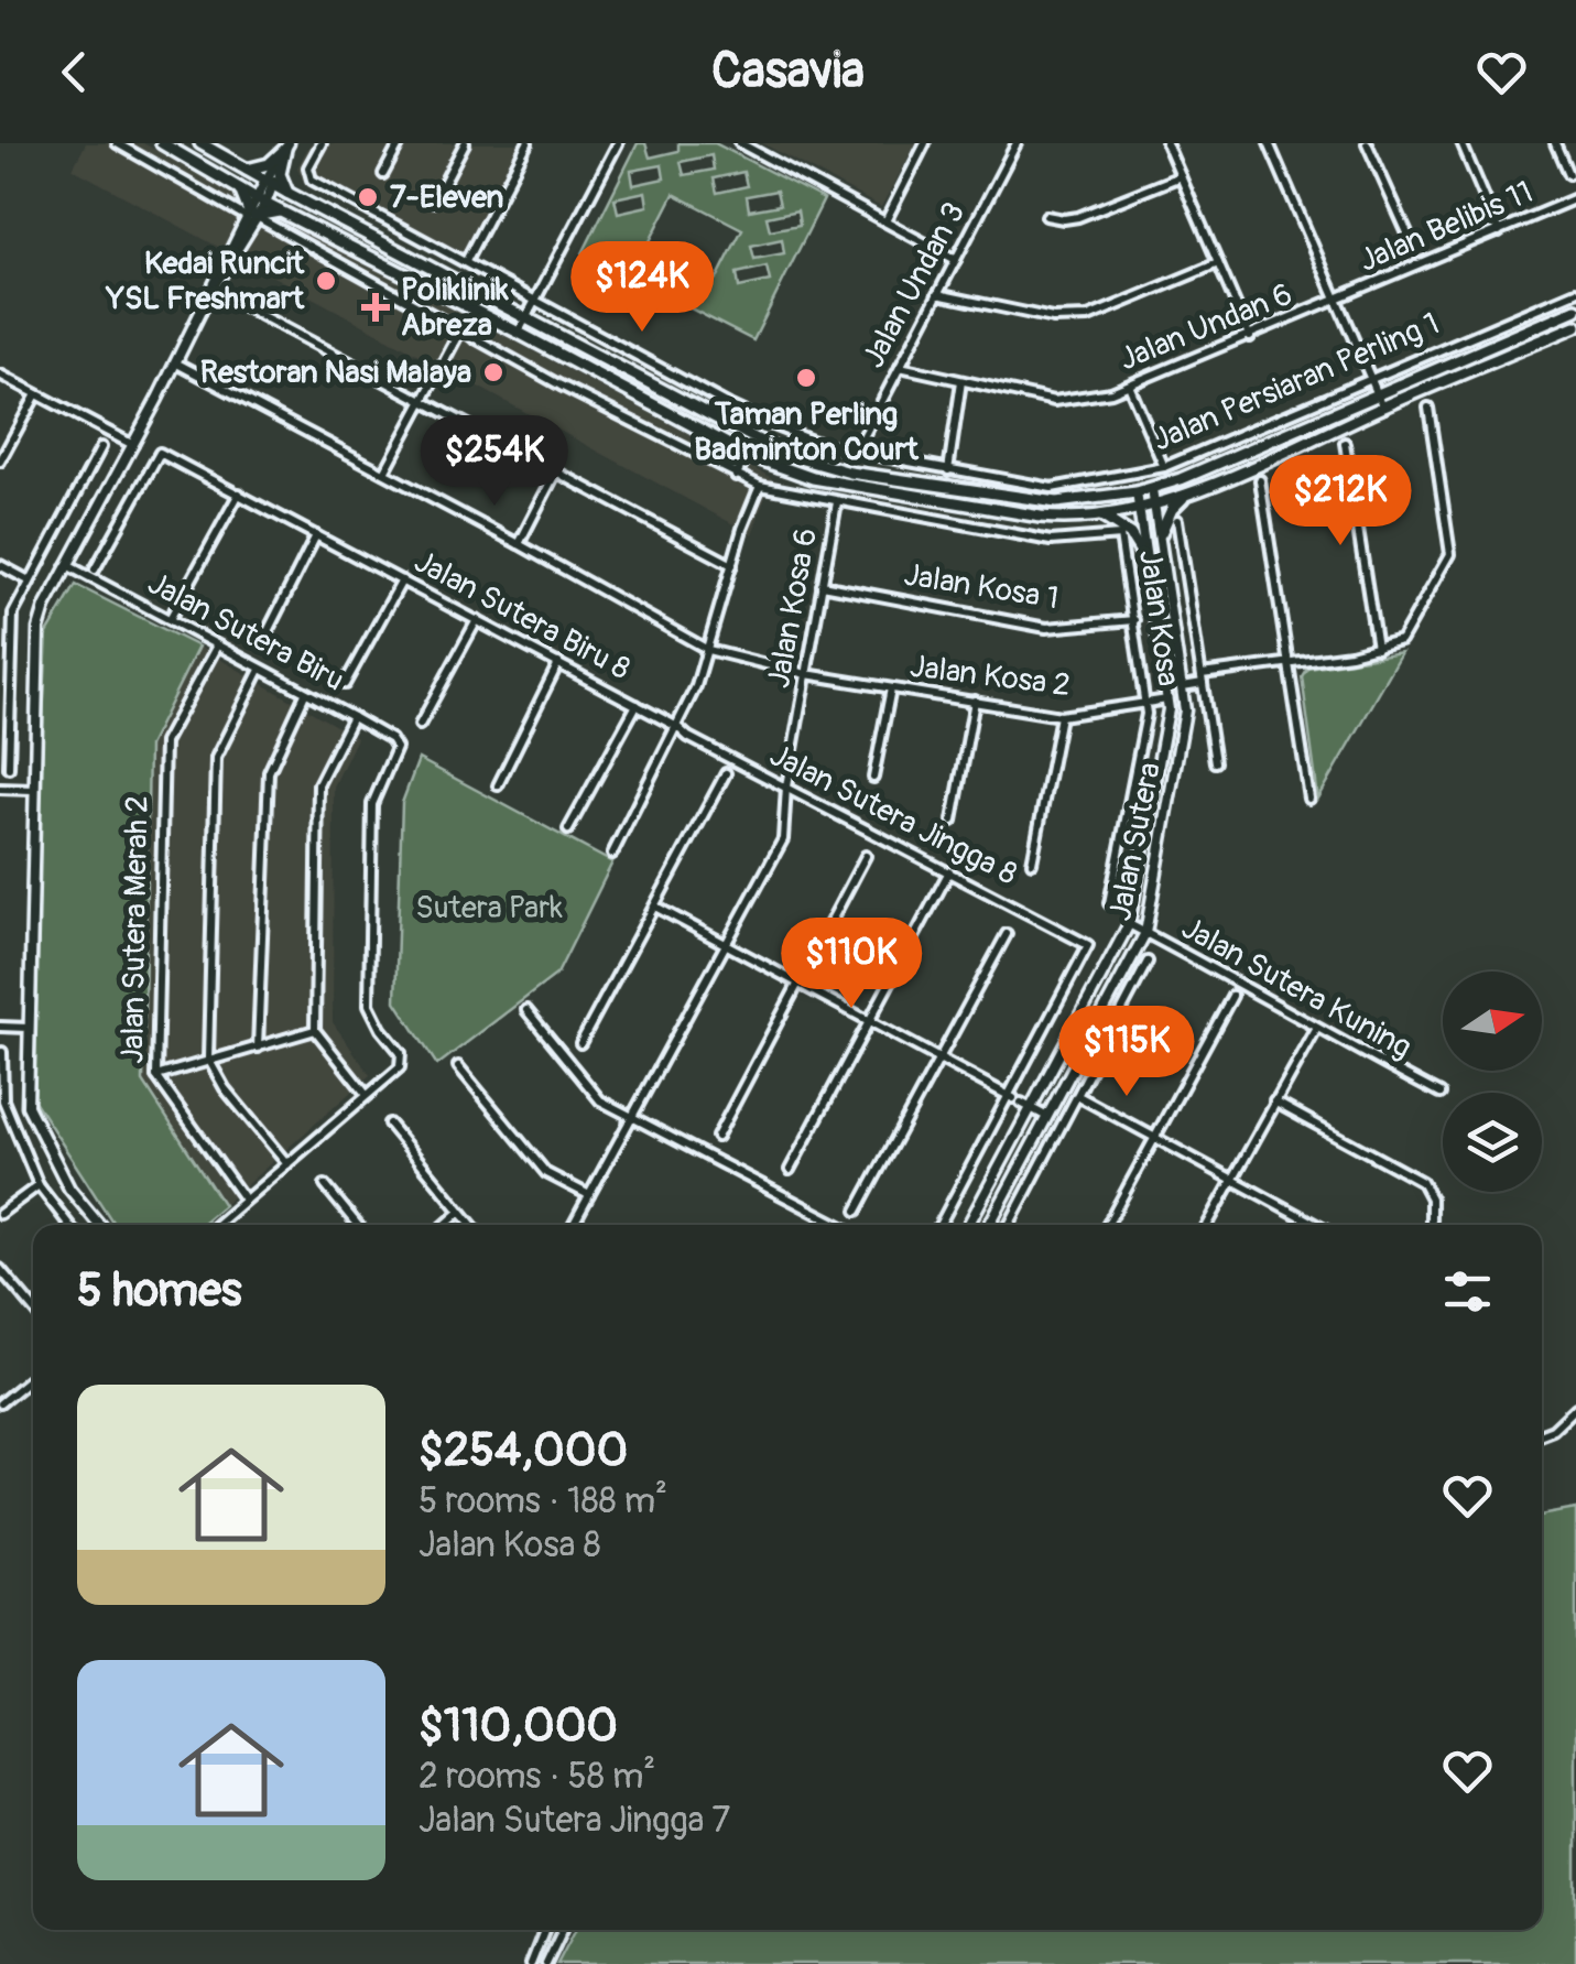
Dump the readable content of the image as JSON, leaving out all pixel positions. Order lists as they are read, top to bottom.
{
  "streets": {
    "street": [
      "Jalan Belibis 11",
      "Jalan Undan 3",
      "Jalan Undan 6",
      "Jalan Persiaran Perling 1",
      "Jalan Kosa 1",
      "Jalan Kosa 6",
      "Jalan Sutera Biru 8",
      "Jalan Kosa",
      "Jalan Sutera Biru",
      "Jalan Kosa 2",
      "Jalan Sutera Jingga 8",
      "Jalan Sutera",
      "Jalan Sutera Merah 2",
      "Jalan Sutera Kuning"
    ]
  },
  "crossings": [
    ["Jalan Belibis 11", "Jalan Undan 6"],
    ["Jalan Undan 3", "Jalan Undan 6"],
    ["Jalan Undan 3", "Jalan Persiaran Perling 1"],
    ["Jalan Kosa 1", "Jalan Kosa 6"],
    ["Jalan Kosa 1", "Jalan Kosa"],
    ["Jalan Kosa 6", "Jalan Kosa"],
    ["Jalan Kosa 6", "Jalan Kosa 2"],
    ["Jalan Kosa 6", "Jalan Sutera Jingga 8"],
    ["Jalan Sutera Biru 8", "Jalan Sutera Jingga 8"],
    ["Jalan Kosa", "Jalan Kosa 2"],
    ["Jalan Sutera Biru", "Jalan Sutera Merah 2"],
    ["Jalan Kosa 2", "Jalan Sutera"],
    ["Jalan Sutera Jingga 8", "Jalan Sutera"],
    ["Jalan Sutera", "Jalan Sutera Kuning"]
  ],
  "parks": ["Sutera Park"],
  "places": {
    "other": [
      "7-Eleven",
      "Kedai Runcit YSL Freshmart",
      "Restoran Nasi Malaya",
      "Taman Perling Badminton Court"
    ],
    "health": ["Poliklinik Abreza"]
  },
  "north": "right",
  "page": {
    "header": "Casavia",
    "price": [
      "$124K",
      "$254K",
      "$212K",
      "$110K",
      "$115K"
    ],
    "heading": "5 homes",
    "list": [
      {
        "name": "$254,000",
        "note": "5 rooms · 188 m² · Jalan Kosa 8"
      },
      {
        "name": "$110,000",
        "note": "2 rooms · 58 m² · Jalan Sutera Jingga 7"
      }
    ]
  }
}
